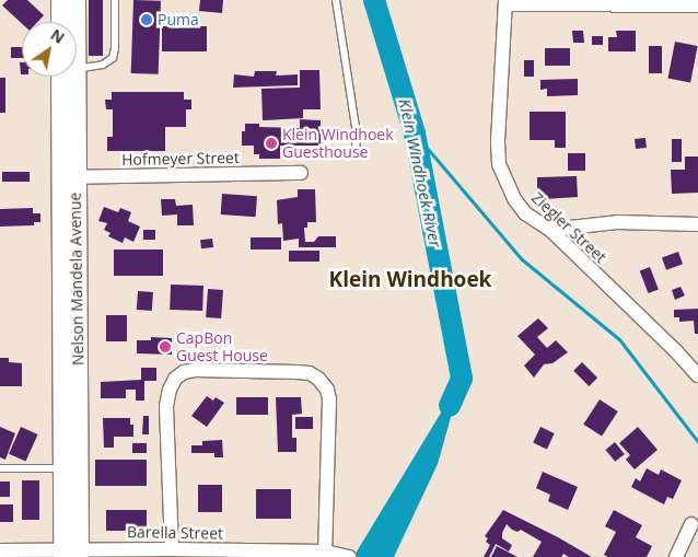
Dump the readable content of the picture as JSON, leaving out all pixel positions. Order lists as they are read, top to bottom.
{
  "streets": {
    "main road": ["Nelson Mandela Avenue"],
    "street": ["Hofmeyer Street", "Ziegler Street", "Barella Street"]
  },
  "crossings": [
    ["Hofmeyer Street", "Nelson Mandela Avenue"],
    ["Nelson Mandela Avenue", "Barella Street"]
  ],
  "districts": ["Klein Windhoek"],
  "water": ["Klein Windhoek River"],
  "places": ["Puma", "Klein Windhoek Guesthouse", "CapBon Guest House"],
  "north": "top right"
}
